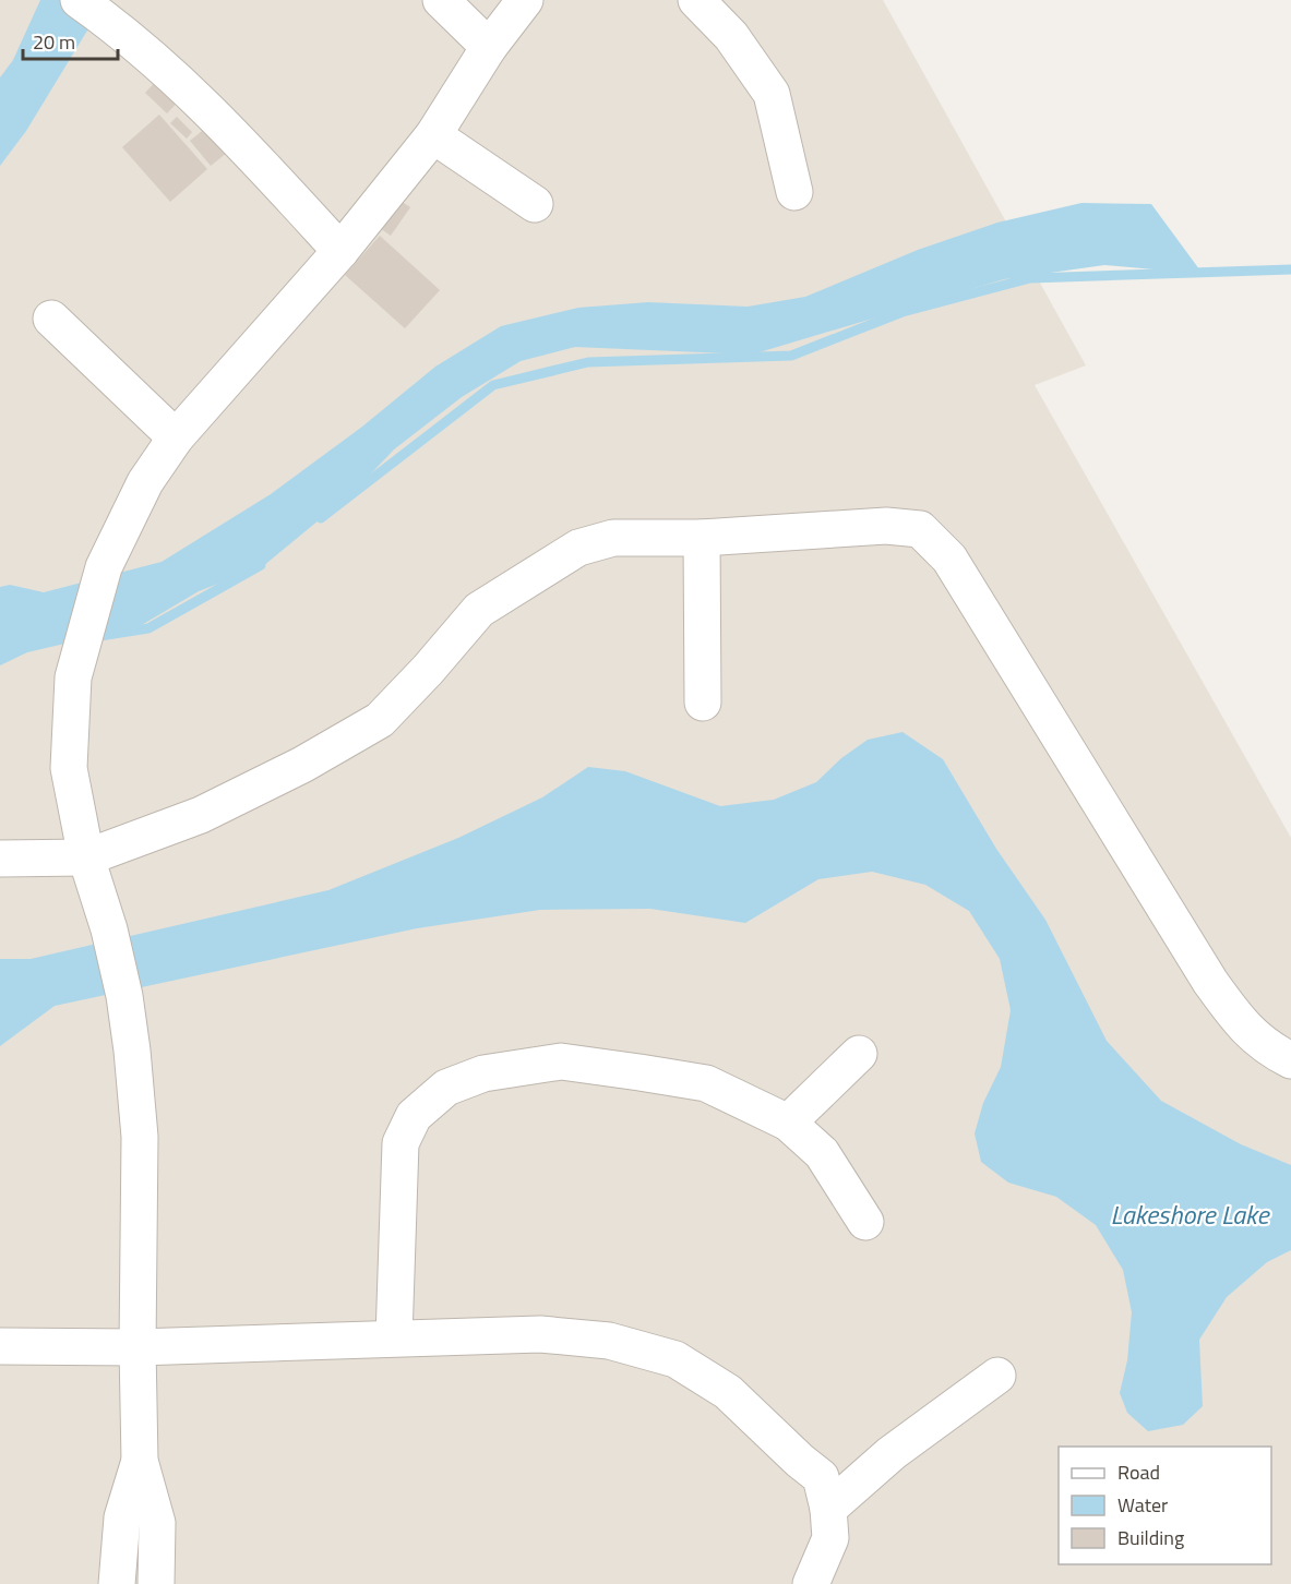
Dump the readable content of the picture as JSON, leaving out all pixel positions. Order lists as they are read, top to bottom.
{
  "water": ["Lakeshore Lake"],
  "legend": ["Road", "Water", "Building"],
  "scale_bar": "20 m"
}
